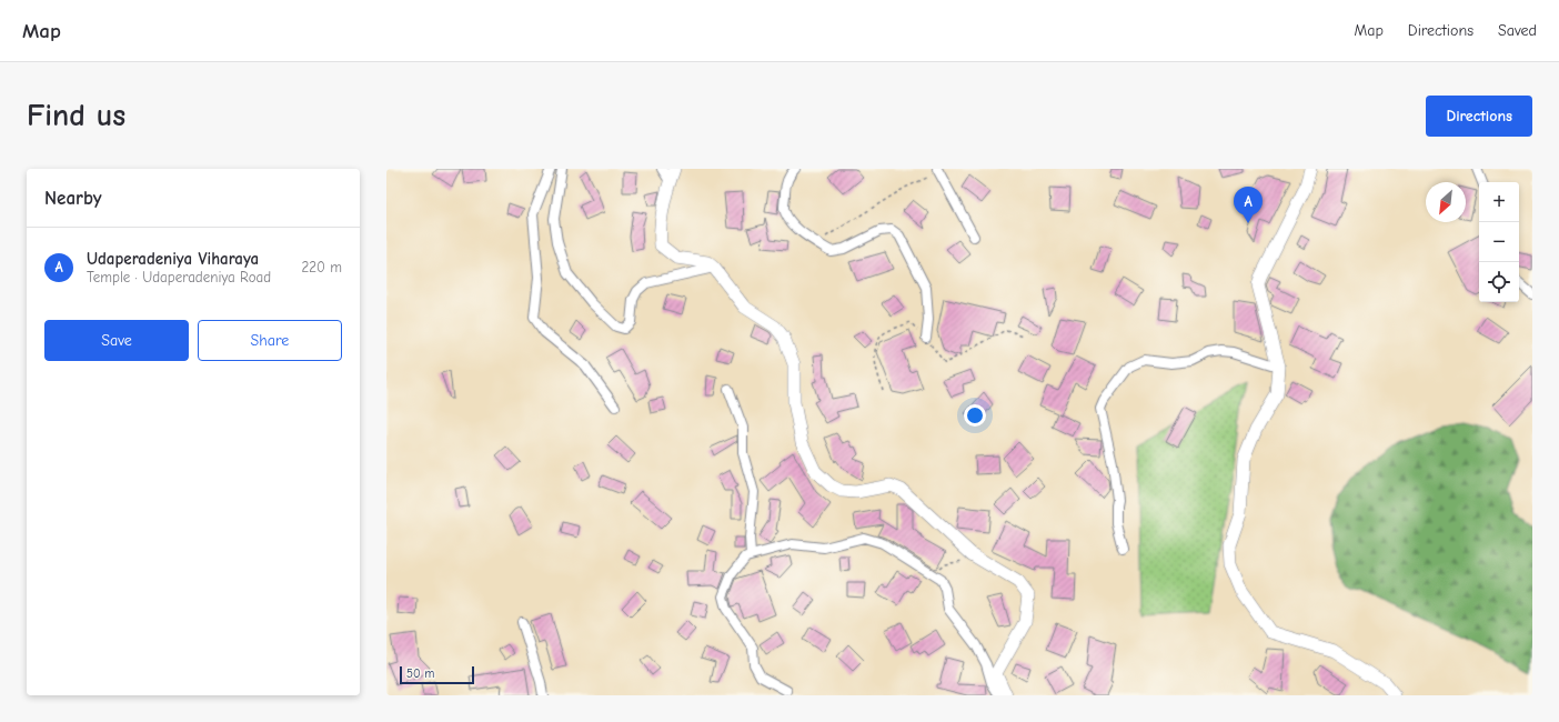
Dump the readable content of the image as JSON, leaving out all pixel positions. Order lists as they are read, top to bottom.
{
  "scale_bar": "50 m",
  "north": "bottom left",
  "page": {
    "header": "Map",
    "nav": ["Map", "Directions", "Saved"],
    "buttons": [
      "Directions",
      ["Save", "Share"]
    ],
    "title": "Find us",
    "heading": "Nearby",
    "map_buttons": ["+", "−"],
    "pins": "A",
    "list": [
      {
        "mark": "A",
        "name": "Udaperadeniya Viharaya",
        "note": "Temple · Udaperadeniya Road",
        "value": "220 m"
      }
    ],
    "scale": "50 m"
  }
}
